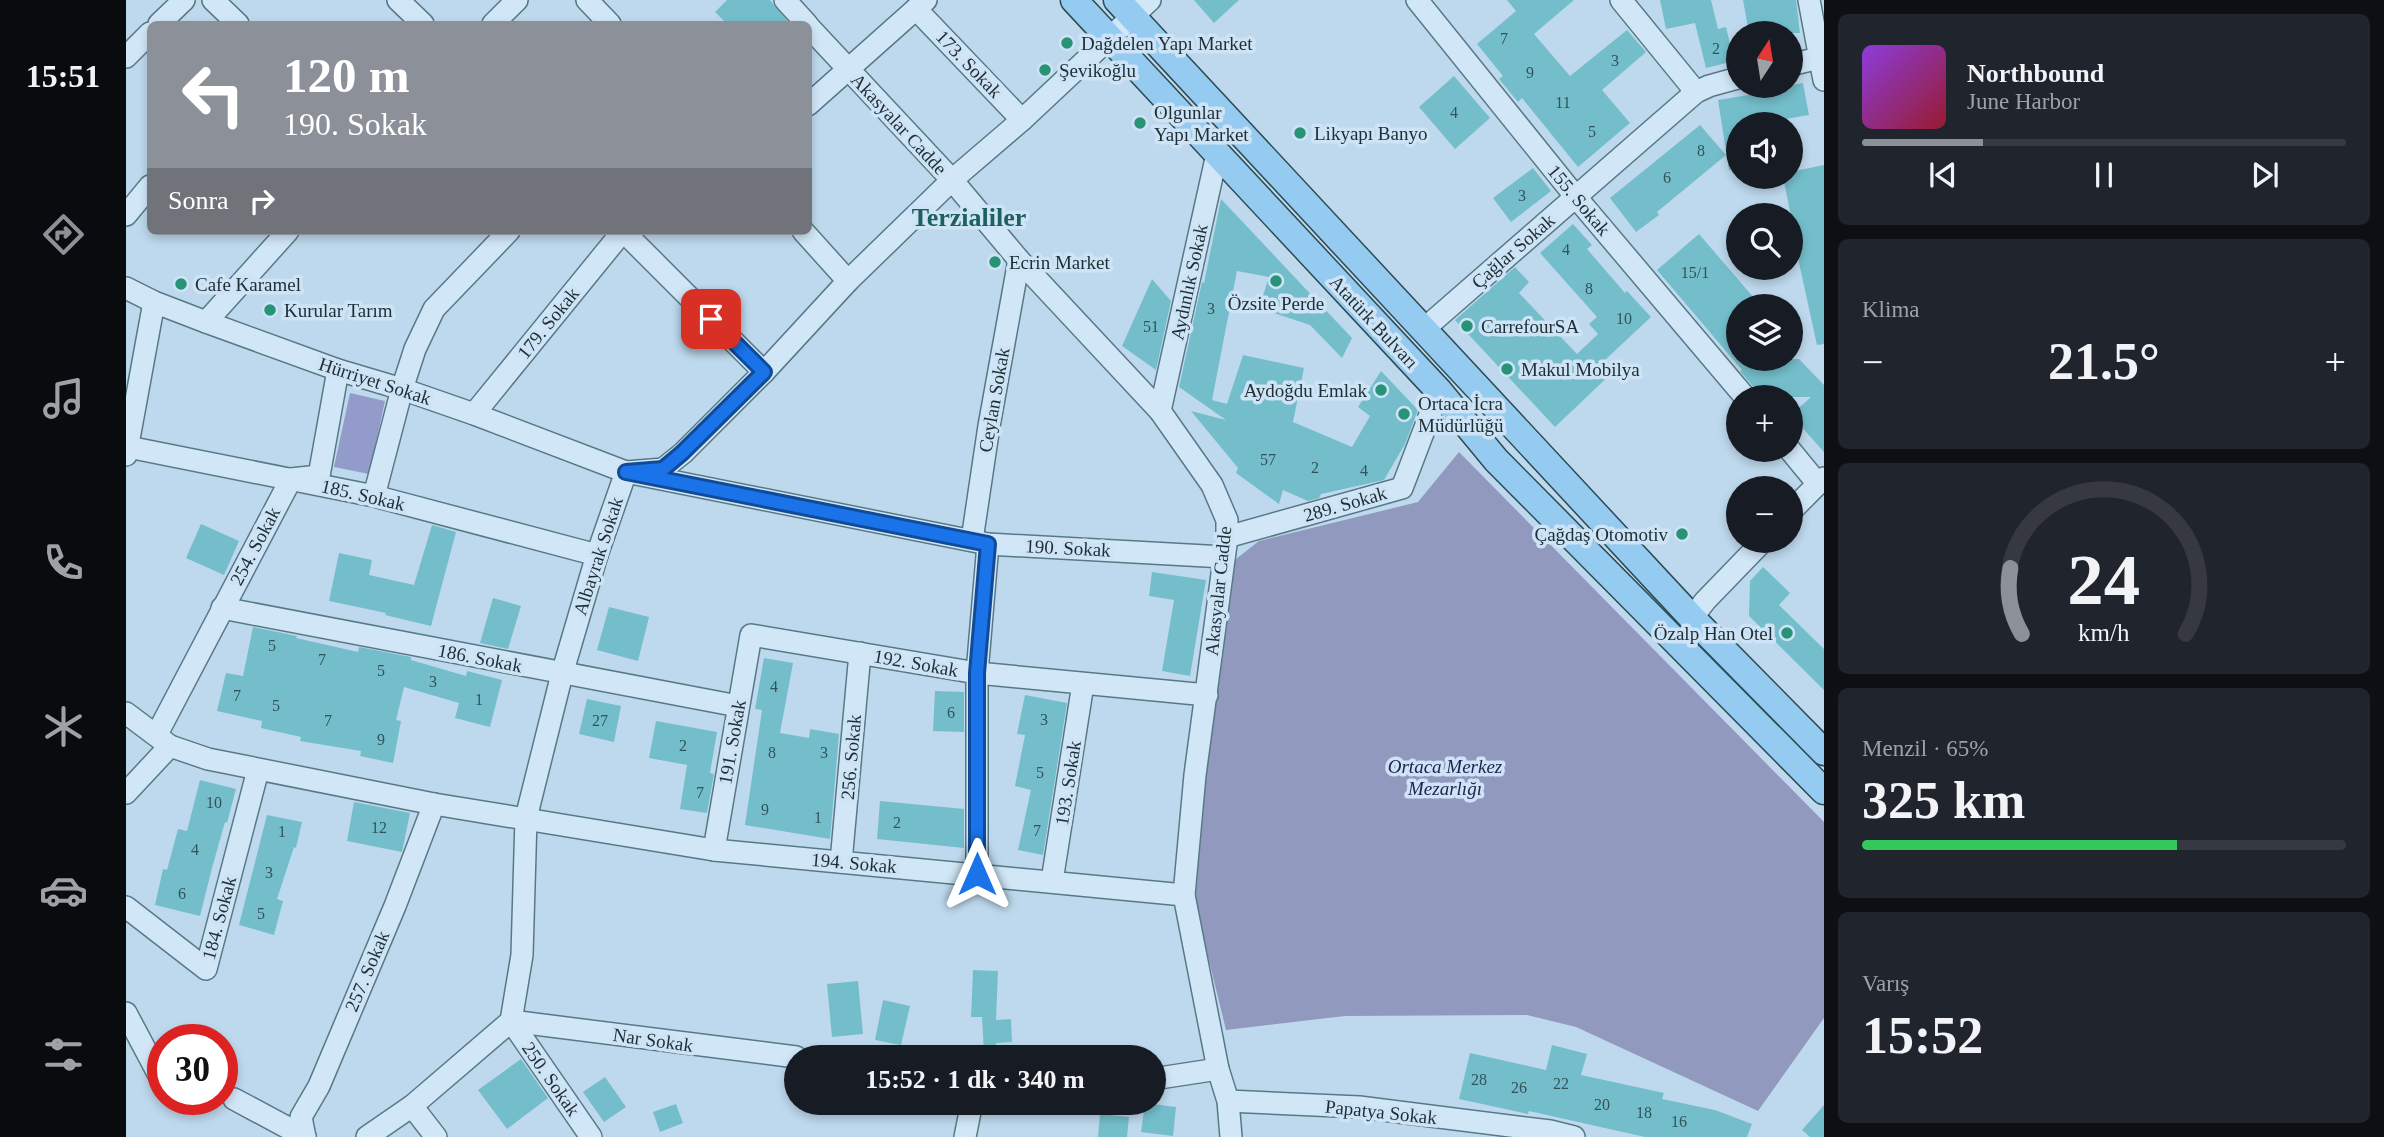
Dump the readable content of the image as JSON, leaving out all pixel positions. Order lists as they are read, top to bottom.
{
  "streets": {
    "main road": ["Atatürk Bulvarı"],
    "street": [
      "173. Sokak",
      "Akasyalar Cadde",
      "155. Sokak",
      "Çağlar Sokak",
      "Aydınlık Sokak",
      "179. Sokak",
      "Hürriyet Sokak",
      "Ceylan Sokak",
      "185. Sokak",
      "289. Sokak",
      "254. Sokak",
      "190. Sokak",
      "Albayrak Sokak",
      "186. Sokak",
      "192. Sokak",
      "191. Sokak",
      "256. Sokak",
      "193. Sokak",
      "194. Sokak",
      "184. Sokak",
      "257. Sokak",
      "Nar Sokak",
      "250. Sokak",
      "Papatya Sokak"
    ]
  },
  "crossings": [
    ["173. Sokak", "Albayrak Sokak"],
    ["Akasyalar Cadde", "Aydınlık Sokak"],
    ["Akasyalar Cadde", "Ceylan Sokak"],
    ["Akasyalar Cadde", "289. Sokak"],
    ["Akasyalar Cadde", "190. Sokak"],
    ["Akasyalar Cadde", "Albayrak Sokak"],
    ["Akasyalar Cadde", "192. Sokak"],
    ["Akasyalar Cadde", "194. Sokak"],
    ["Akasyalar Cadde", "Papatya Sokak"],
    ["155. Sokak", "Çağlar Sokak"],
    ["Çağlar Sokak", "Atatürk Bulvarı"],
    ["Aydınlık Sokak", "Atatürk Bulvarı"],
    ["Atatürk Bulvarı", "289. Sokak"],
    ["Atatürk Bulvarı", "Albayrak Sokak"],
    ["179. Sokak", "Hürriyet Sokak"],
    ["Hürriyet Sokak", "190. Sokak"],
    ["Hürriyet Sokak", "Albayrak Sokak"],
    ["Ceylan Sokak", "190. Sokak"],
    ["Ceylan Sokak", "192. Sokak"],
    ["Ceylan Sokak", "194. Sokak"],
    ["185. Sokak", "254. Sokak"],
    ["185. Sokak", "Albayrak Sokak"],
    ["289. Sokak", "190. Sokak"],
    ["254. Sokak", "186. Sokak"],
    ["254. Sokak", "194. Sokak"],
    ["190. Sokak", "Albayrak Sokak"],
    ["Albayrak Sokak", "186. Sokak"],
    ["Albayrak Sokak", "194. Sokak"],
    ["Albayrak Sokak", "Nar Sokak"],
    ["Albayrak Sokak", "250. Sokak"],
    ["186. Sokak", "191. Sokak"],
    ["192. Sokak", "191. Sokak"],
    ["192. Sokak", "256. Sokak"],
    ["192. Sokak", "193. Sokak"],
    ["191. Sokak", "194. Sokak"],
    ["256. Sokak", "194. Sokak"],
    ["193. Sokak", "194. Sokak"],
    ["194. Sokak", "184. Sokak"],
    ["194. Sokak", "257. Sokak"],
    ["Nar Sokak", "250. Sokak"]
  ],
  "districts": ["Terzialiler"],
  "parks": ["Ortaca Merkez Mezarlığı"],
  "places": [
    "Dağdelen Yapı Market",
    "Şevikoğlu",
    "Olgunlar Yapı Market",
    "Likyapı Banyo",
    "Ecrin Market",
    "Özsite Perde",
    "Cafe Karamel",
    "Kurular Tarım",
    "CarrefourSA",
    "Makul Mobilya",
    "Aydoğdu Emlak",
    "Ortaca İcra Müdürlüğü",
    "Çağdaş Otomotiv",
    "Özalp Han Otel"
  ],
  "house_numbers": [
    "7",
    "2",
    "3",
    "9",
    "11",
    "4",
    "5",
    "8",
    "6",
    "3",
    "4",
    "15/1",
    "8",
    "3",
    "10",
    "51",
    "57",
    "2",
    "4",
    "5",
    "7",
    "5",
    "3",
    "4",
    "7",
    "1",
    "5",
    "6",
    "3",
    "7",
    "27",
    "9",
    "2",
    "8",
    "3",
    "5",
    "7",
    "10",
    "9",
    "1",
    "2",
    "12",
    "7",
    "1",
    "4",
    "3",
    "6",
    "5",
    "28",
    "22",
    "26",
    "20",
    "18",
    "16"
  ],
  "north": "top",
  "page": {
    "tabs": "15:51",
    "map_buttons": ["+", "−"],
    "turn": ["120 m", "190. Sokak"],
    "song": ["Northbound", "June Harbor"],
    "then": "Sonra",
    "tile": [
      "Klima",
      ["Menzil · 65%", "325 km"],
      ["Varış", "15:52"]
    ],
    "heat": ["−", "21.5°", "+"],
    "limit": "30",
    "trip": "15:52 · 1 dk · 340 m",
    "gauge": ["24", "km/h"]
  }
}
